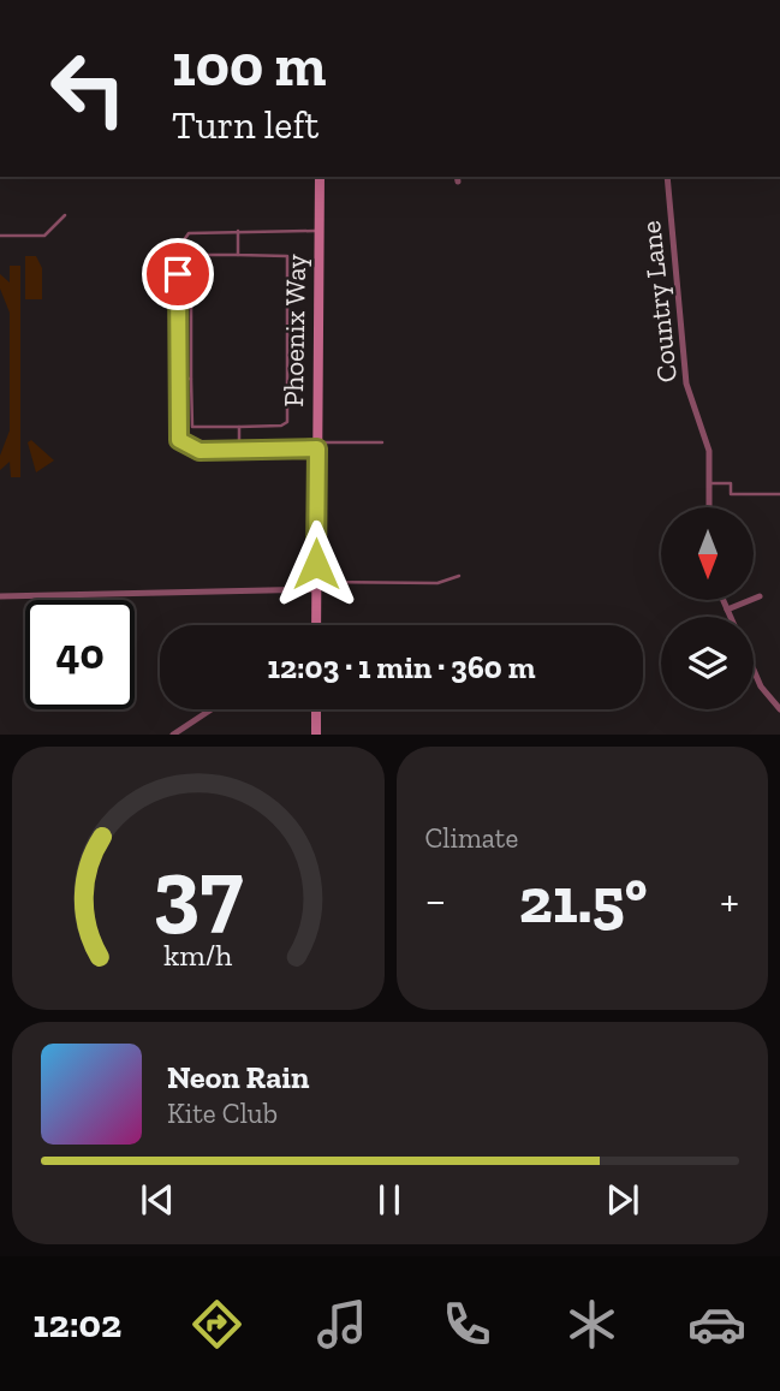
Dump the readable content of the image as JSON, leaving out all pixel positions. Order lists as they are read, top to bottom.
{
  "streets": {
    "street": ["Country Lane", "Phoenix Way"]
  },
  "north": "bottom",
  "page": {
    "turn": ["100 m", "Turn left"],
    "limit": "40",
    "trip": "12:03 · 1 min · 360 m",
    "tile": "Climate",
    "heat": ["−", "21.5°", "+"],
    "song": ["Neon Rain", "Kite Club"],
    "tabs": "12:02",
    "gauge": ["37", "km/h"]
  }
}
